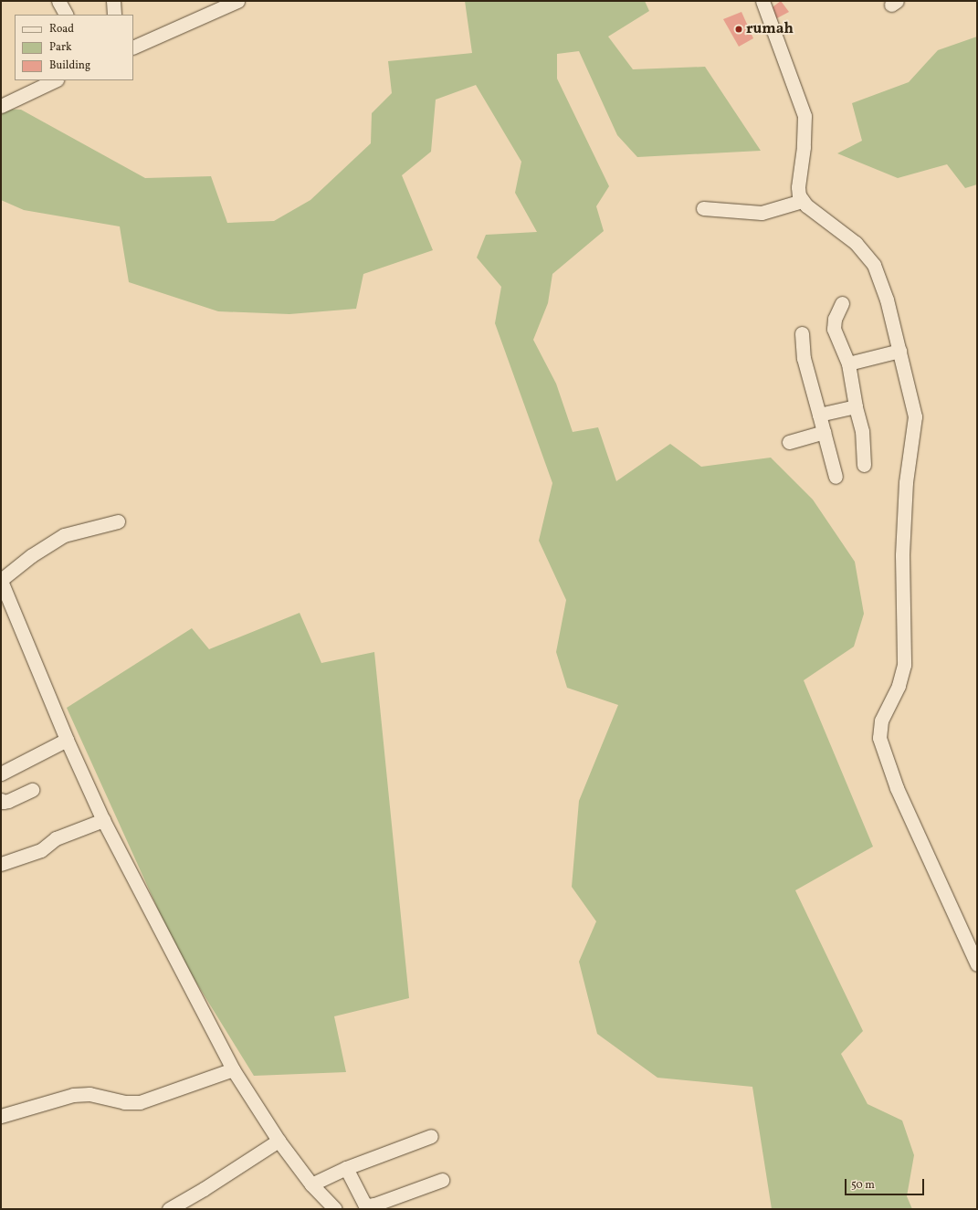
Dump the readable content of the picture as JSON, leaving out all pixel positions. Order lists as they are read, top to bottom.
{
  "places": ["rumah"],
  "legend": ["Road", "Park", "Building"],
  "scale_bar": "50 m"
}
